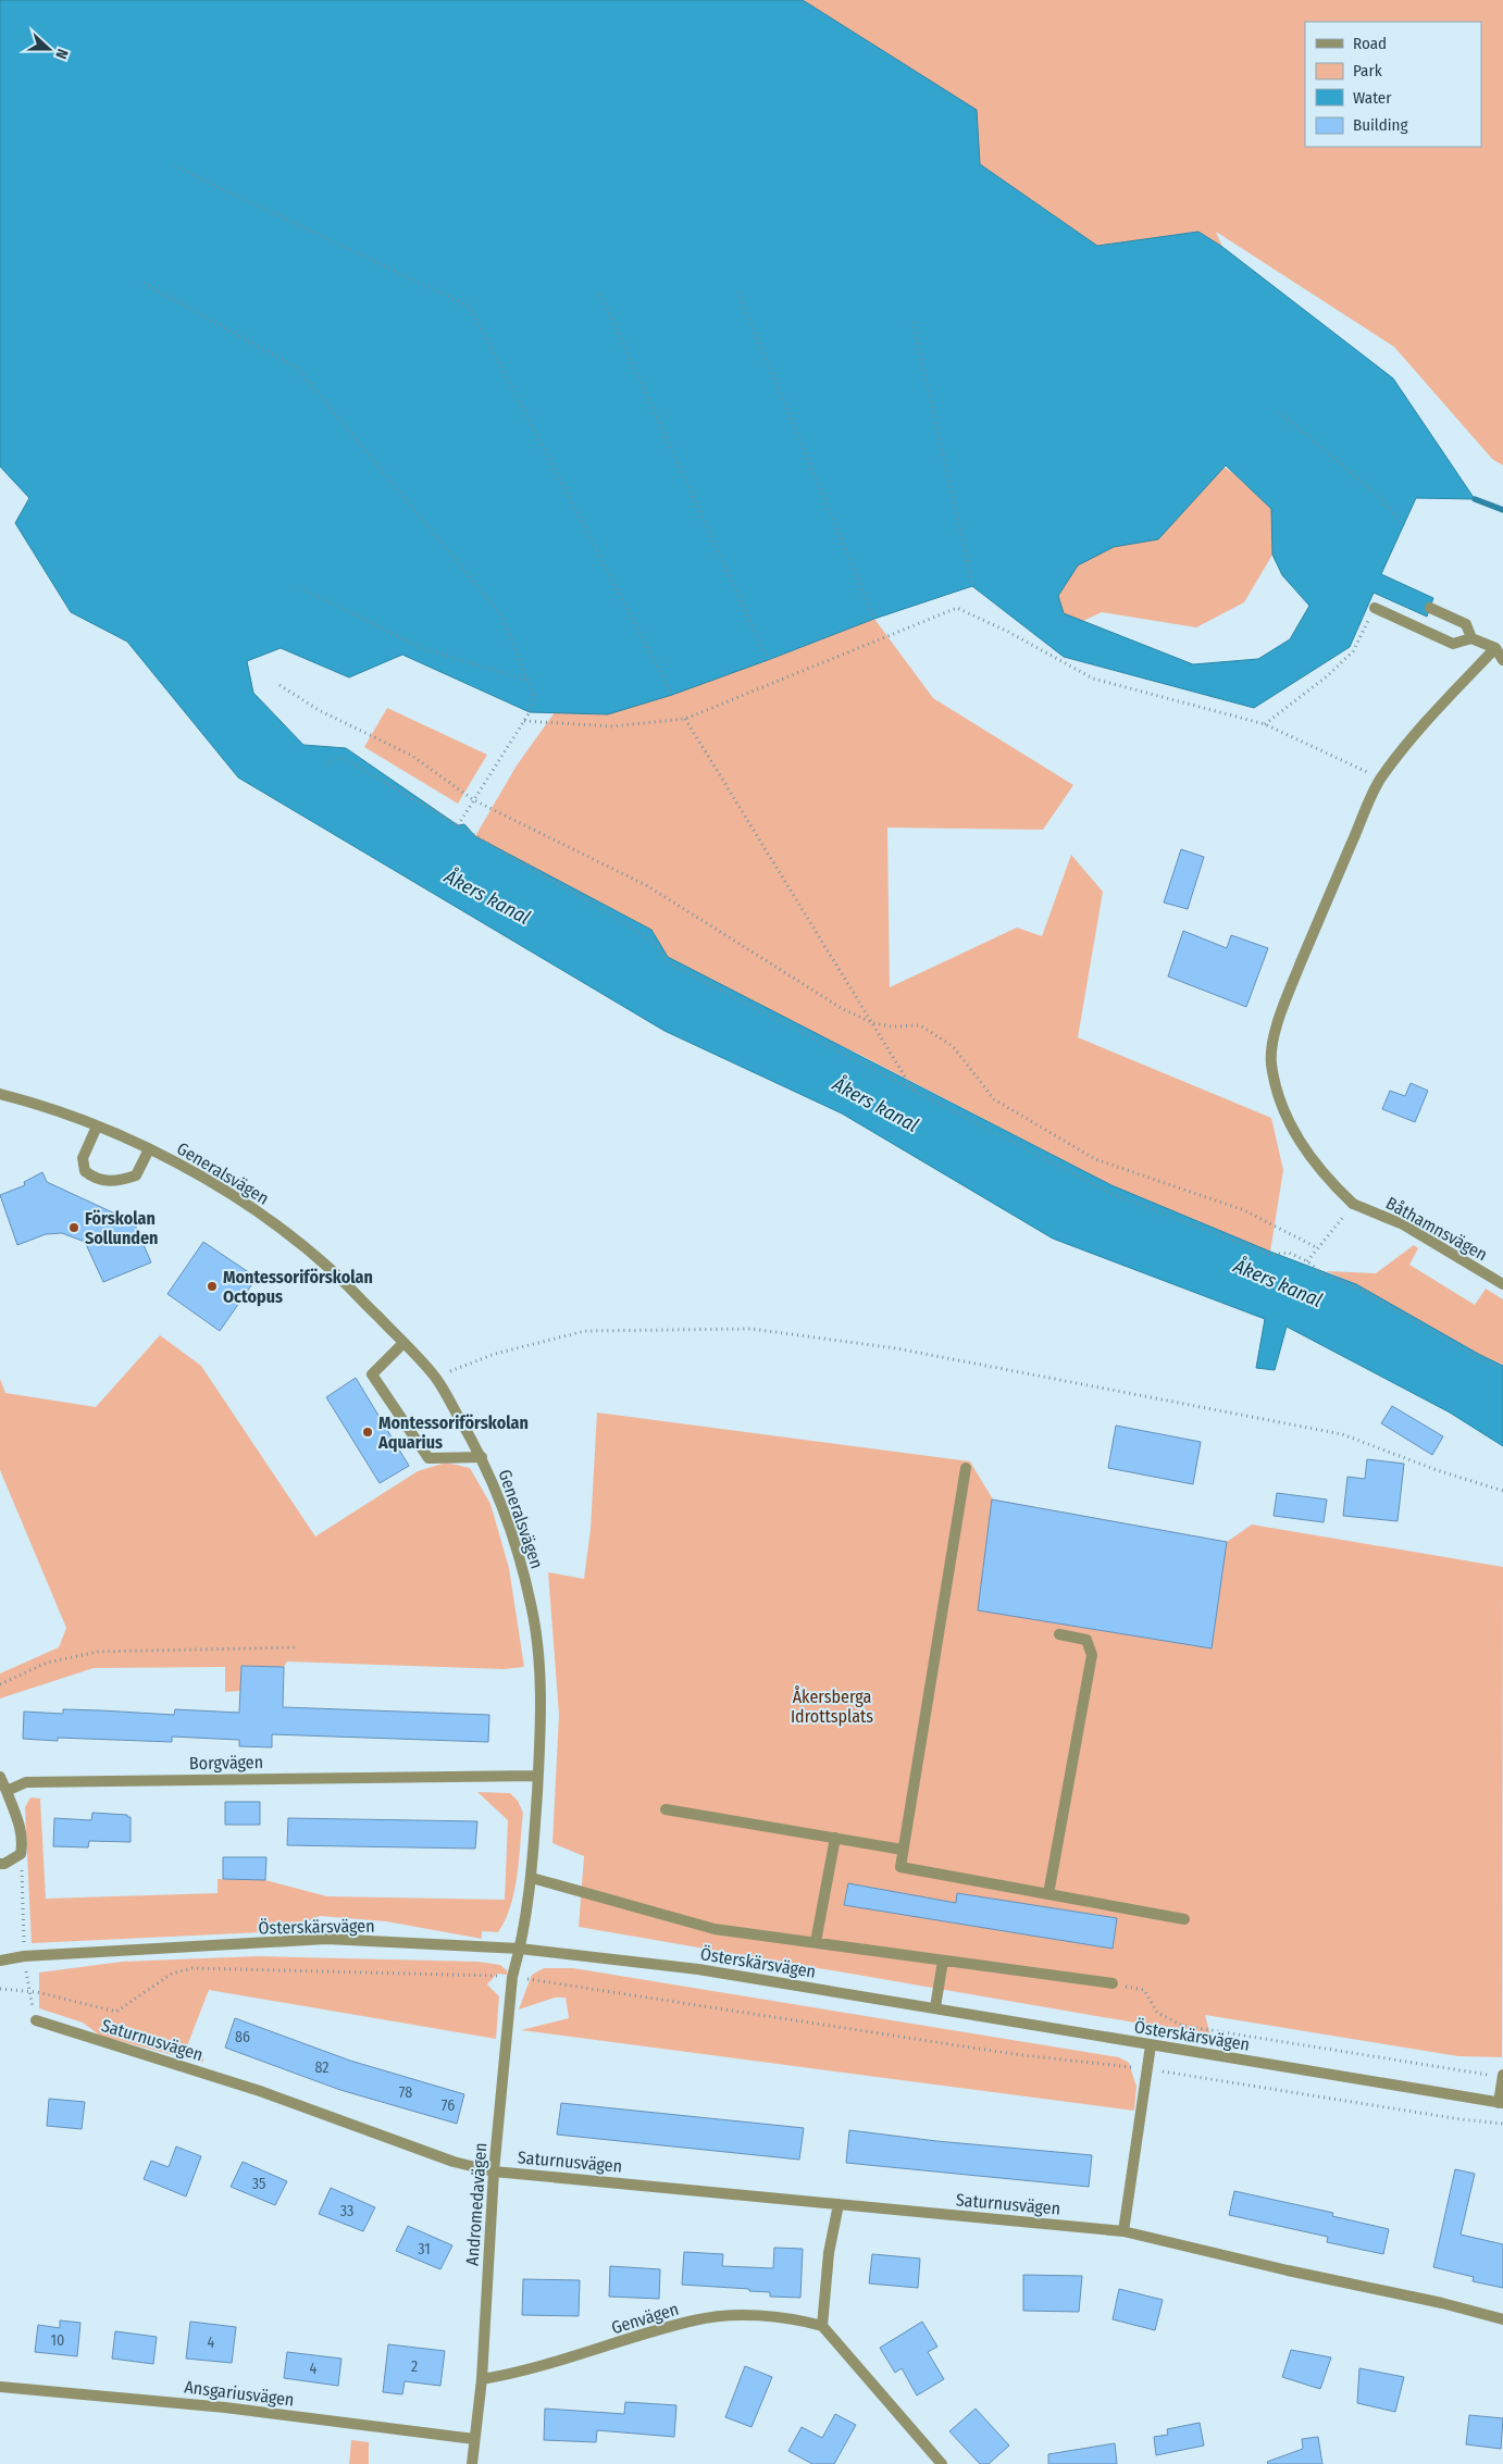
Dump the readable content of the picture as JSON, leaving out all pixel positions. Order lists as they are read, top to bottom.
{
  "streets": {
    "street": [
      "Generalsvägen",
      "Båthamnsvägen",
      "Borgvägen",
      "Österskärsvägen",
      "Saturnusvägen",
      "Andromedavägen",
      "Genvägen",
      "Ansgariusvägen"
    ]
  },
  "crossings": [
    ["Generalsvägen", "Borgvägen"],
    ["Generalsvägen", "Österskärsvägen"],
    ["Generalsvägen", "Andromedavägen"],
    ["Österskärsvägen", "Andromedavägen"],
    ["Saturnusvägen", "Andromedavägen"],
    ["Andromedavägen", "Genvägen"],
    ["Andromedavägen", "Ansgariusvägen"]
  ],
  "water": ["Åkers kanal"],
  "parks": ["Åkersberga Idrottsplats"],
  "places": ["Förskolan Sollunden", "Montessoriförskolan Octopus", "Montessoriförskolan Aquarius"],
  "house_numbers": [
    "86",
    "82",
    "78",
    "76",
    "35",
    "33",
    "31",
    "10",
    "4",
    "2",
    "4"
  ],
  "legend": [
    "Road",
    "Park",
    "Water",
    "Building"
  ],
  "north": "right"
}
